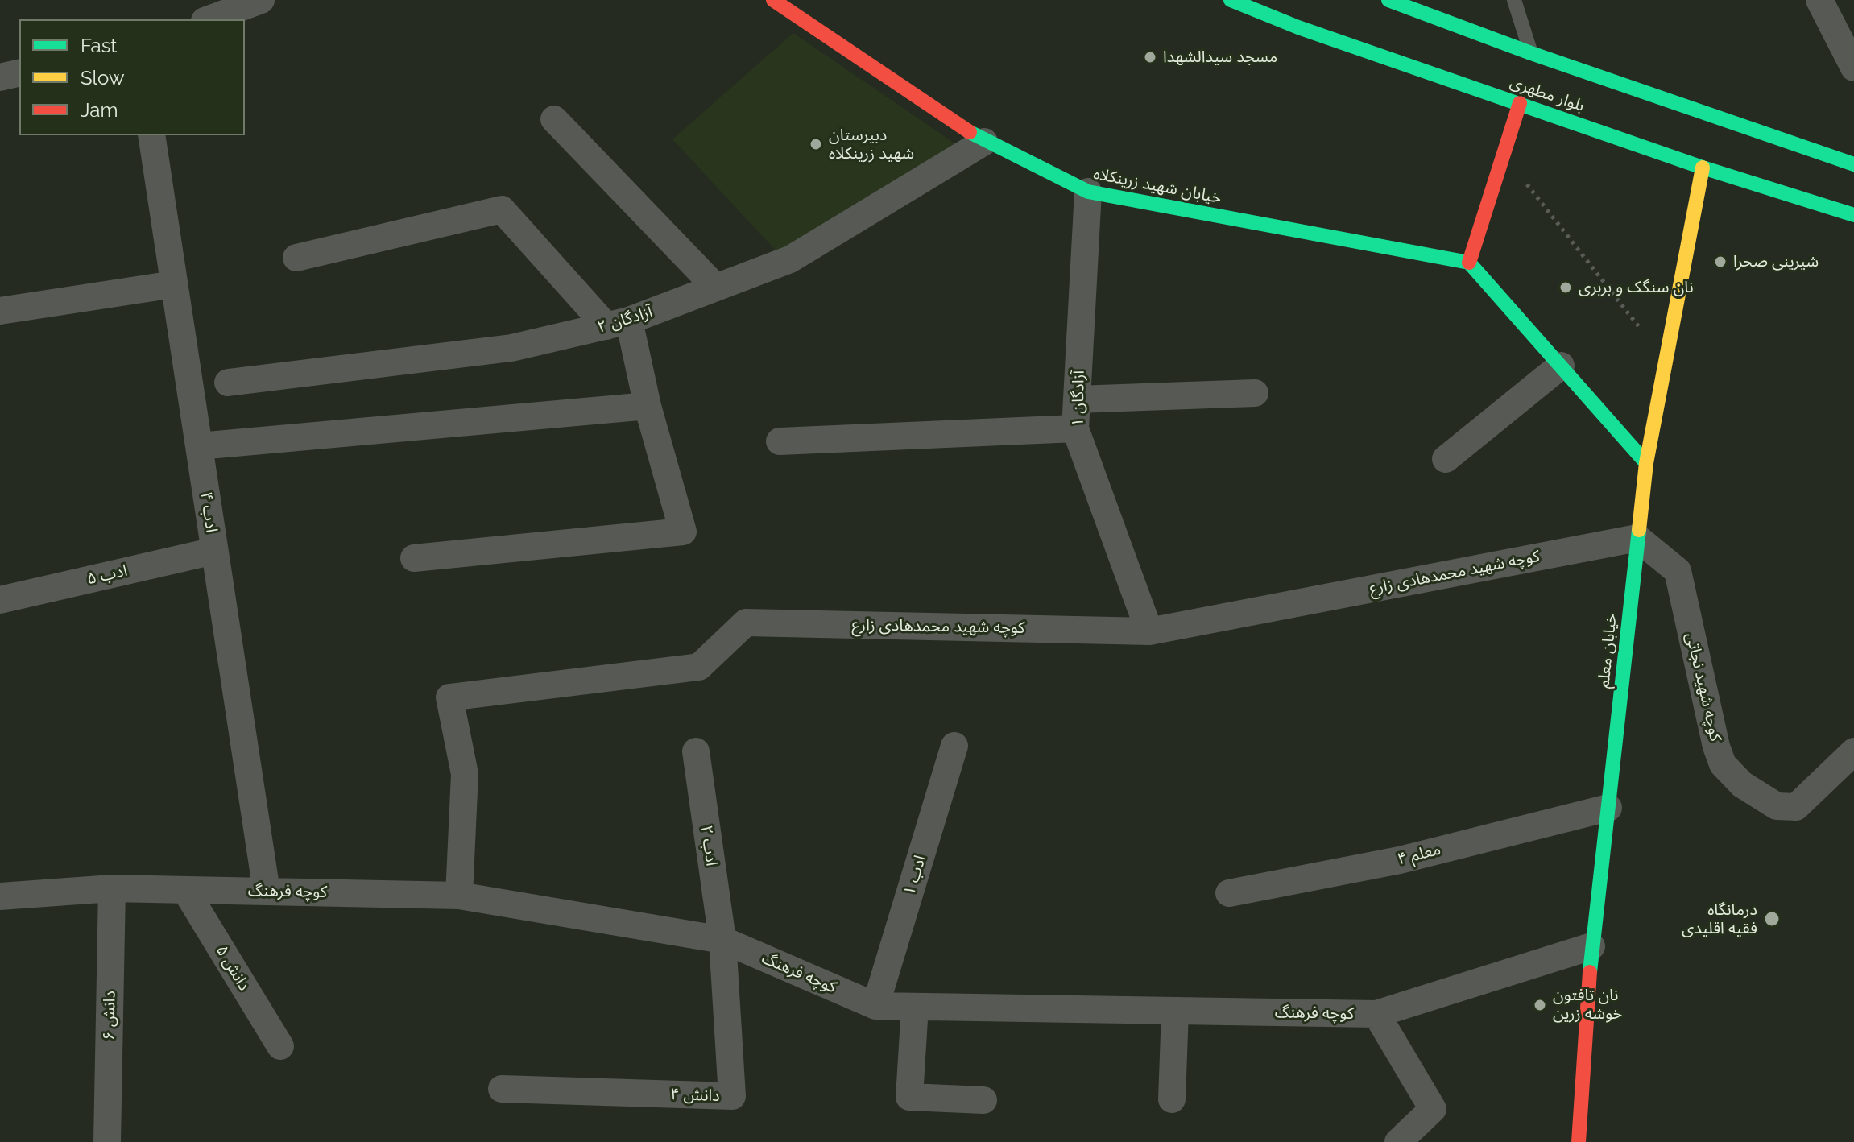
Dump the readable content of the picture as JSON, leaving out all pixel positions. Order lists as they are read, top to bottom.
{
  "streets": {
    "street": [
      "بلوار مطهری",
      "خیابان شهید زرینکلاه",
      "آزادگان ۲",
      "آزادگان ۱",
      "ادب ۴",
      "کوچه شهید محمدهادی زارع",
      "ادب ۵",
      "خیابان معلم",
      "کوچه شهید نجاتی",
      "ادب ۲",
      "معلم ۴",
      "ادب ۱",
      "کوچه فرهنگ",
      "دانش ۵",
      "دانش ۶",
      "دانش ۴"
    ]
  },
  "crossings": [
    ["بلوار مطهری", "خیابان معلم"],
    ["خیابان شهید زرینکلاه", "آزادگان ۲"],
    ["خیابان شهید زرینکلاه", "آزادگان ۱"],
    ["آزادگان ۱", "کوچه شهید محمدهادی زارع"],
    ["ادب ۴", "ادب ۵"],
    ["ادب ۴", "کوچه فرهنگ"],
    ["کوچه شهید محمدهادی زارع", "خیابان معلم"],
    ["کوچه شهید محمدهادی زارع", "کوچه شهید نجاتی"],
    ["کوچه شهید محمدهادی زارع", "کوچه فرهنگ"],
    ["خیابان معلم", "کوچه شهید نجاتی"],
    ["خیابان معلم", "معلم ۴"],
    ["خیابان معلم", "کوچه فرهنگ"],
    ["ادب ۲", "کوچه فرهنگ"],
    ["ادب ۲", "دانش ۴"],
    ["ادب ۱", "کوچه فرهنگ"],
    ["کوچه فرهنگ", "دانش ۵"],
    ["کوچه فرهنگ", "دانش ۶"],
    ["کوچه فرهنگ", "دانش ۴"]
  ],
  "places": [
    "مسجد سیدالشهدا",
    "دبیرستان شهید زرینکلاه",
    "شیرینی صحرا",
    "نان سنگک و بربری",
    "درمانگاه فقیه اقلیدی",
    "نان تافتون خوشه زرین"
  ],
  "legend": ["Fast", "Slow", "Jam"]
}
